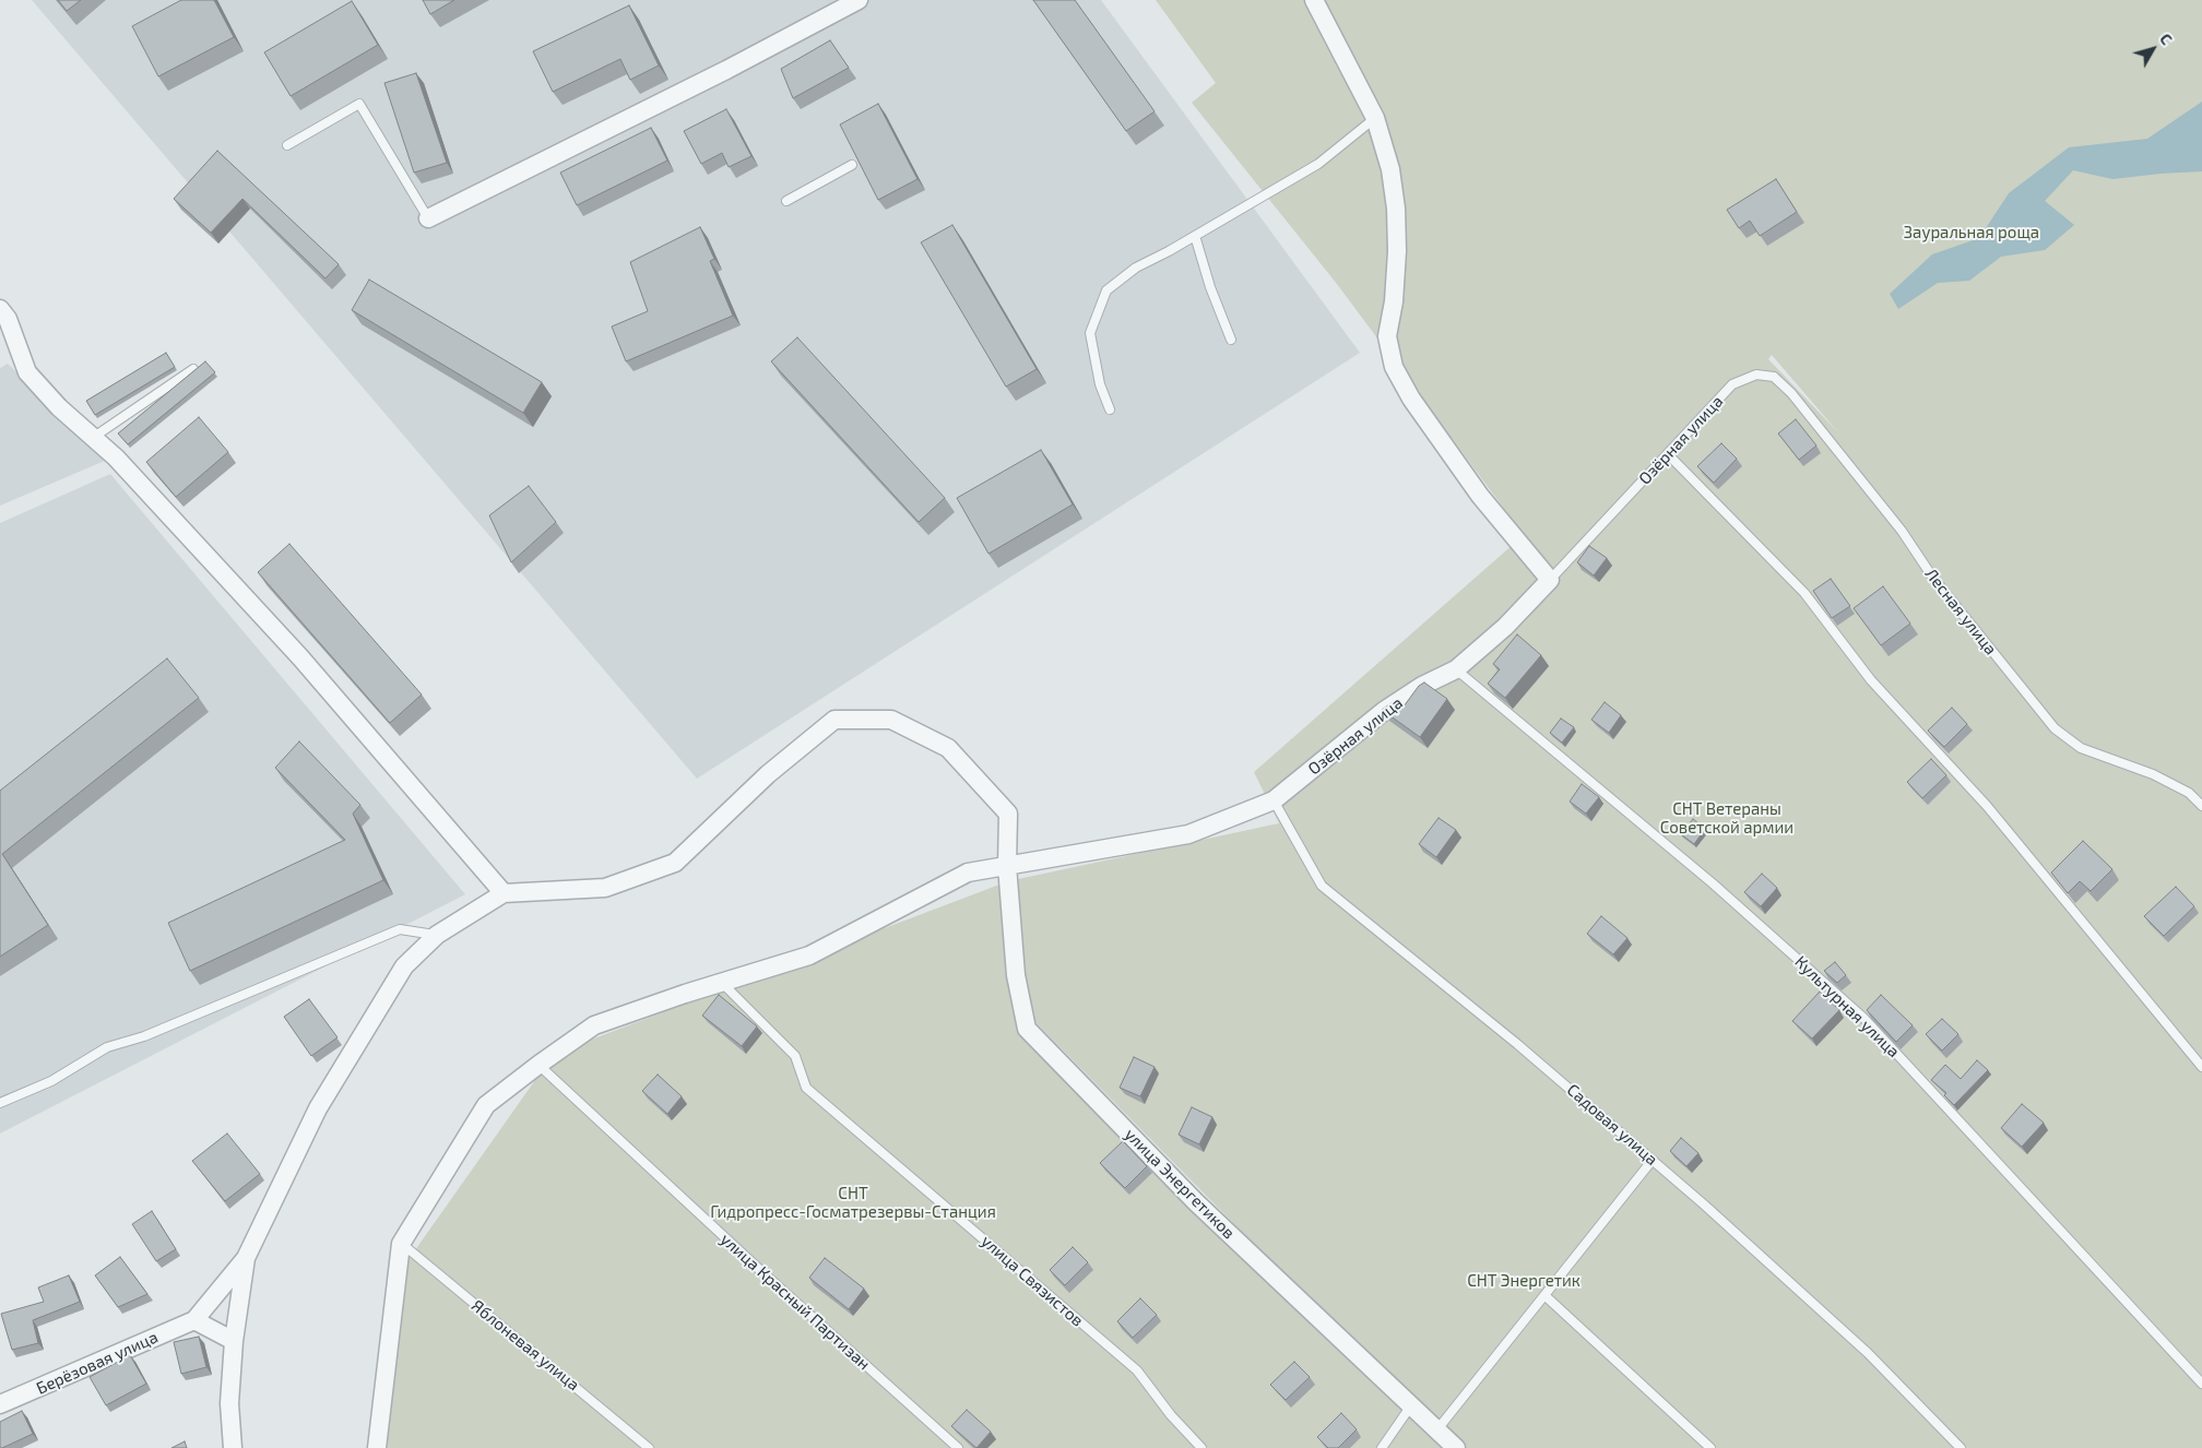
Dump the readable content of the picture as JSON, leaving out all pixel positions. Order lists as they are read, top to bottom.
{
  "streets": {
    "street": ["Озёрная улица", "улица Энергетиков", "Берёзовая улица"],
    "lane": [
      "Лесная улица",
      "Культурная улица",
      "Садовая улица",
      "улица Связистов",
      "улица Красный Партизан",
      "Яблоневая улица"
    ]
  },
  "crossings": [
    ["Озёрная улица", "Лесная улица"],
    ["Озёрная улица", "Культурная улица"],
    ["Озёрная улица", "Садовая улица"],
    ["Озёрная улица", "улица Энергетиков"],
    ["Озёрная улица", "улица Связистов"],
    ["Озёрная улица", "улица Красный Партизан"],
    ["Озёрная улица", "Яблоневая улица"]
  ],
  "parks": [
    "Зауральная роща",
    "СНТ Ветераны Советской армии",
    "СНТ Гидропресс-Госматрезервы-Станция",
    "СНТ Энергетик"
  ],
  "north": "top right"
}
